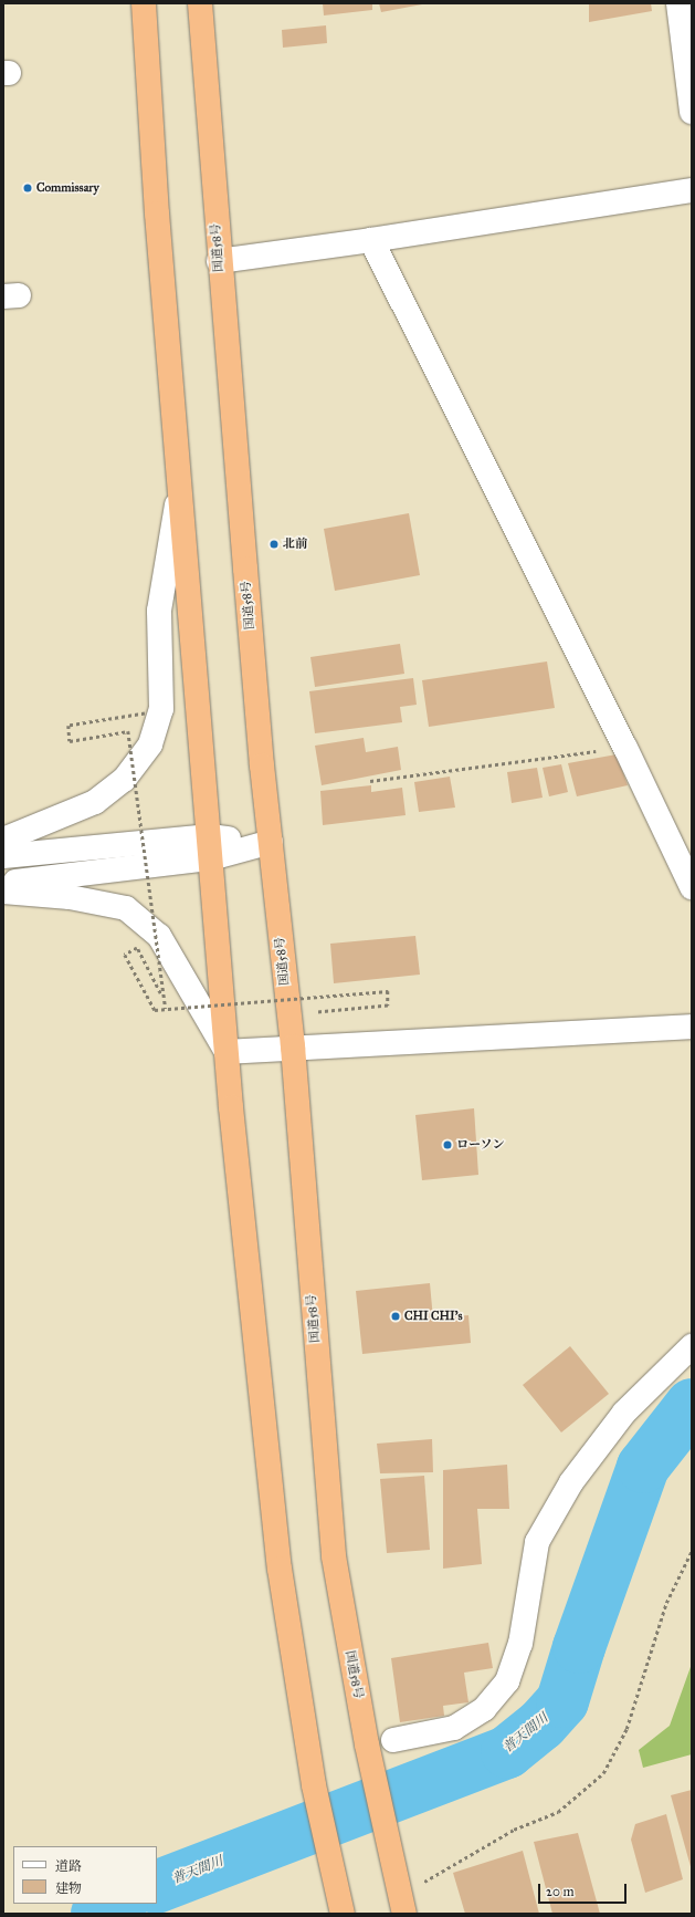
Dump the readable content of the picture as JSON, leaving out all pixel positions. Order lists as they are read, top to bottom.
{
  "streets": {
    "highway": ["国道58号"]
  },
  "water": ["普天間川"],
  "places": [
    "Commissary",
    "北前",
    "ローソン",
    "CHI CHI's"
  ],
  "legend": ["道路", "建物"],
  "scale_bar": "20 m"
}
